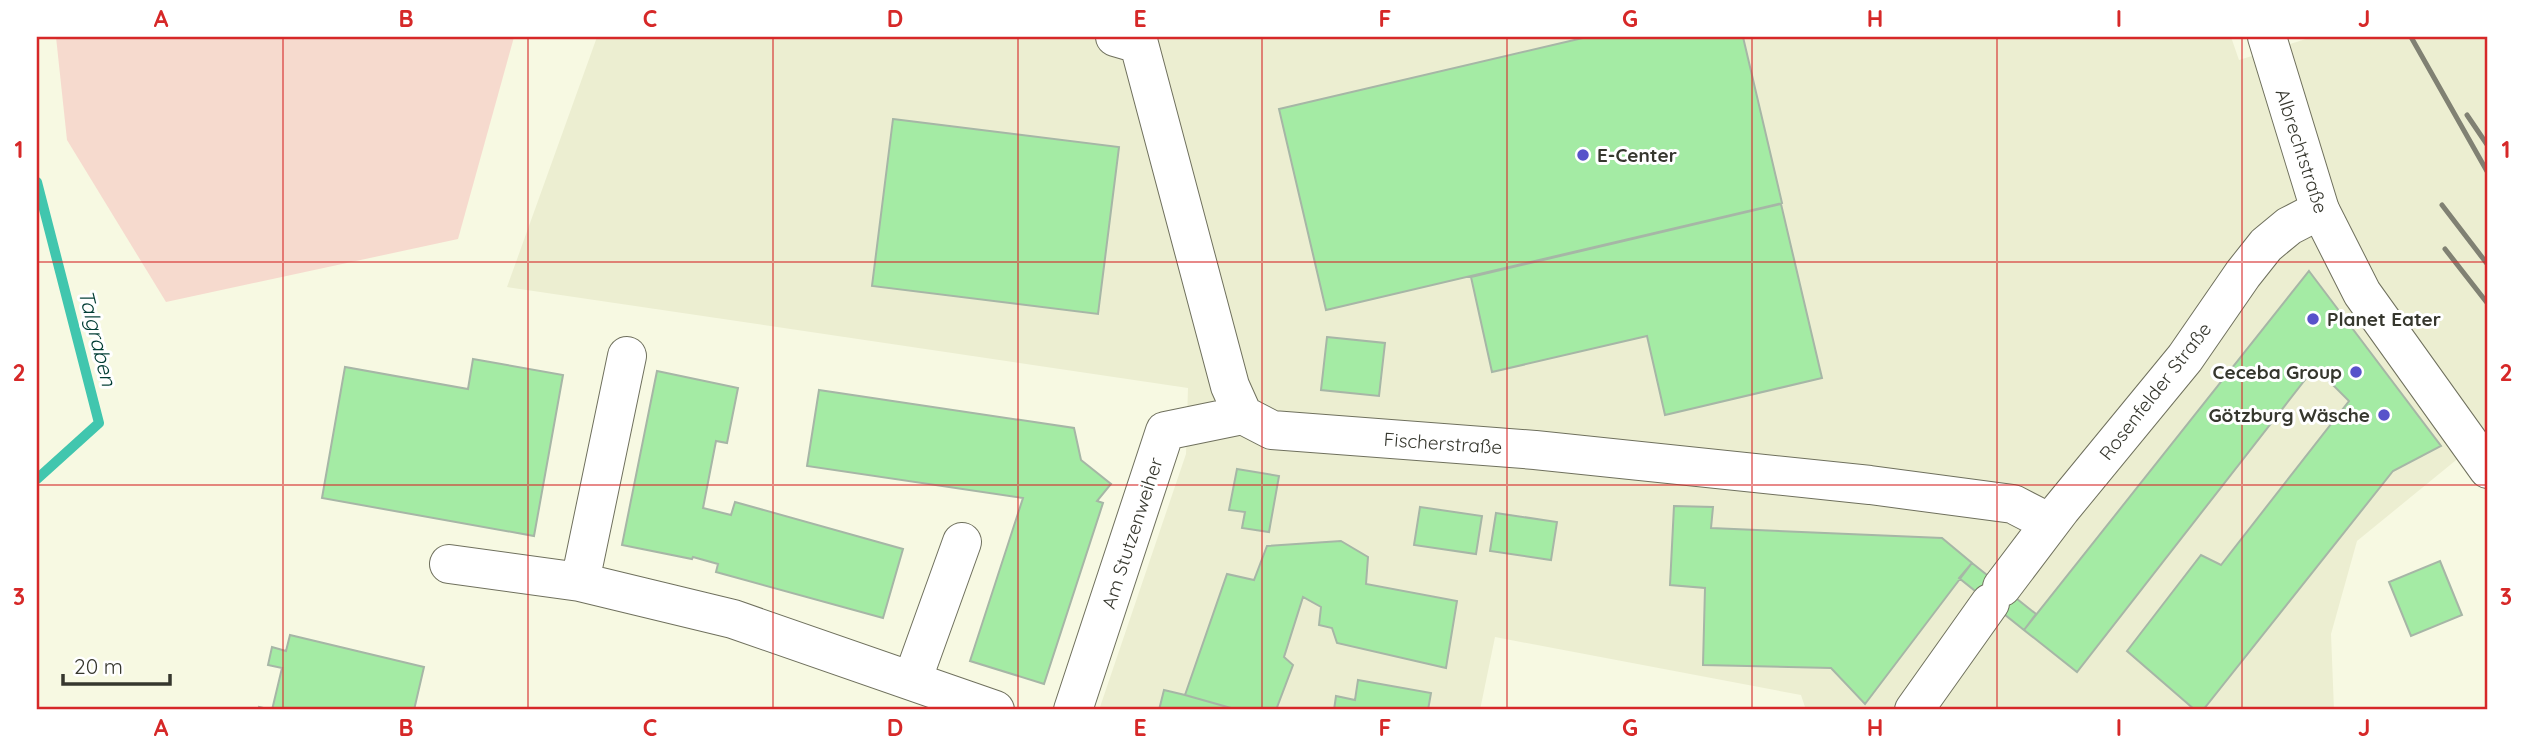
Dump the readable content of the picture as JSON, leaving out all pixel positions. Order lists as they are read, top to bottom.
{
  "streets": {
    "street": [
      "Albrechtstraße",
      "Rosenfelder Straße",
      "Fischerstraße",
      "Am Stutzenweiher"
    ]
  },
  "crossings": [
    ["Albrechtstraße", "Rosenfelder Straße"],
    ["Rosenfelder Straße", "Fischerstraße"],
    ["Fischerstraße", "Am Stutzenweiher"]
  ],
  "water": ["Talgraben"],
  "places": [
    "E-Center",
    "Planet Eater",
    "Ceceba Group",
    "Götzburg Wäsche"
  ],
  "scale_bar": "20 m",
  "grid": {
    "columns": [
      "A",
      "B",
      "C",
      "D",
      "E",
      "F",
      "G",
      "H",
      "I",
      "J"
    ],
    "rows": ["1", "2", "3"]
  }
}
